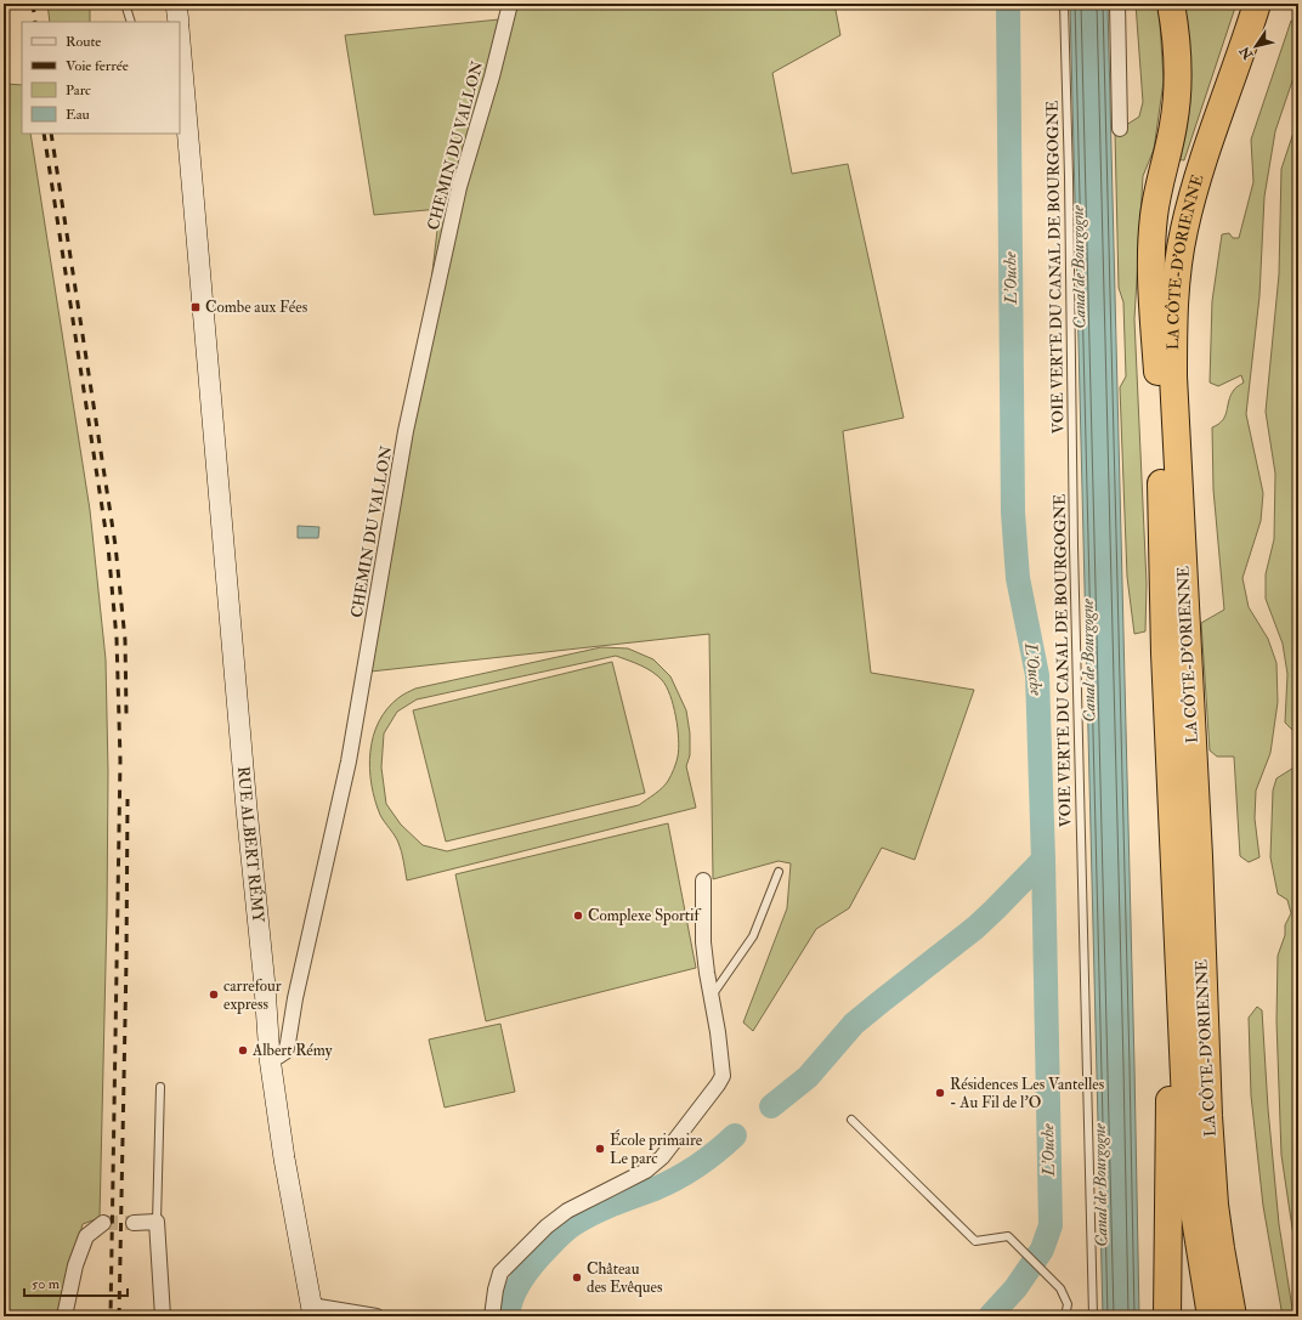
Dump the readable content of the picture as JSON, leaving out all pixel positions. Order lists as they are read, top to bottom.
{
  "streets": {
    "highway": ["LA CÔTE-D'ORIENNE"],
    "main road": ["RUE ALBERT RÉMY"],
    "street": ["CHEMIN DU VALLON"],
    "lane": ["VOIE VERTE DU CANAL DE BOURGOGNE"]
  },
  "crossings": [
    ["CHEMIN DU VALLON", "RUE ALBERT RÉMY"]
  ],
  "water": ["Canal de Bourgogne", "L'Ouche"],
  "places": {
    "transit": ["Combe aux Fées"],
    "other": [
      "Complexe Sportif",
      "carrefour express",
      "Albert Rémy",
      "Résidences Les Vantelles - Au Fil de l'O",
      "École primaire Le parc",
      "Château des Evêques"
    ]
  },
  "legend": [
    "Route",
    "Voie ferrée",
    "Parc",
    "Eau"
  ],
  "scale_bar": "50 m",
  "north": "bottom left"
}
